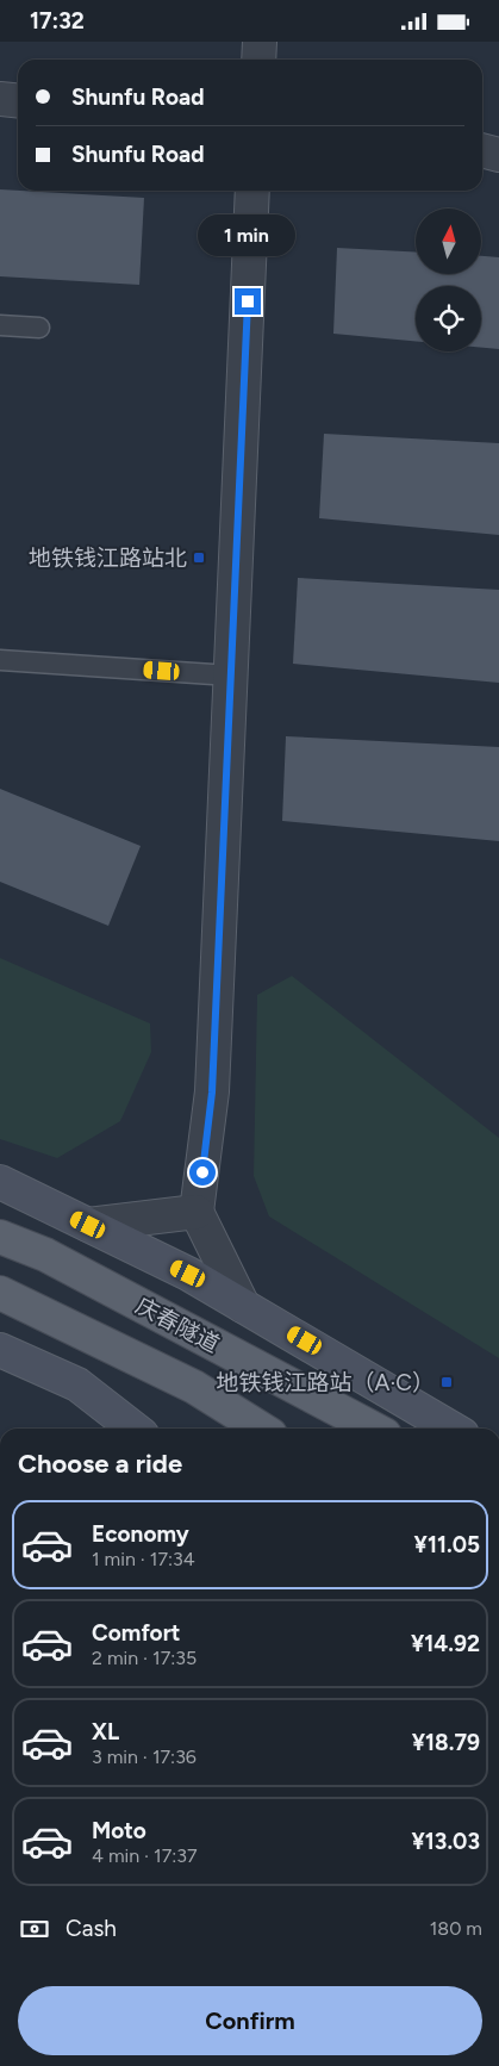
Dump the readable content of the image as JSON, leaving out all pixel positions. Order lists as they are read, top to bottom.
{
  "streets": {
    "main road": ["庆春隧道"]
  },
  "places": {
    "transit": ["地铁钱江路站北", "地铁钱江路站（A·C）"]
  },
  "north": "top",
  "page": {
    "status": "17:32",
    "banner": ["Shunfu Road", "Shunfu Road"],
    "bubble": "1 min",
    "heading": "Choose a ride",
    "list": [
      {
        "name": "Economy",
        "note": "1 min · 17:34",
        "value": "¥11.05"
      },
      {
        "name": "Comfort",
        "note": "2 min · 17:35",
        "value": "¥14.92"
      },
      {
        "name": "XL",
        "note": "3 min · 17:36",
        "value": "¥18.79"
      },
      {
        "name": "Moto",
        "note": "4 min · 17:37",
        "value": "¥13.03"
      }
    ],
    "pay": ["Cash", "180 m"],
    "buttons": "Confirm"
  }
}
